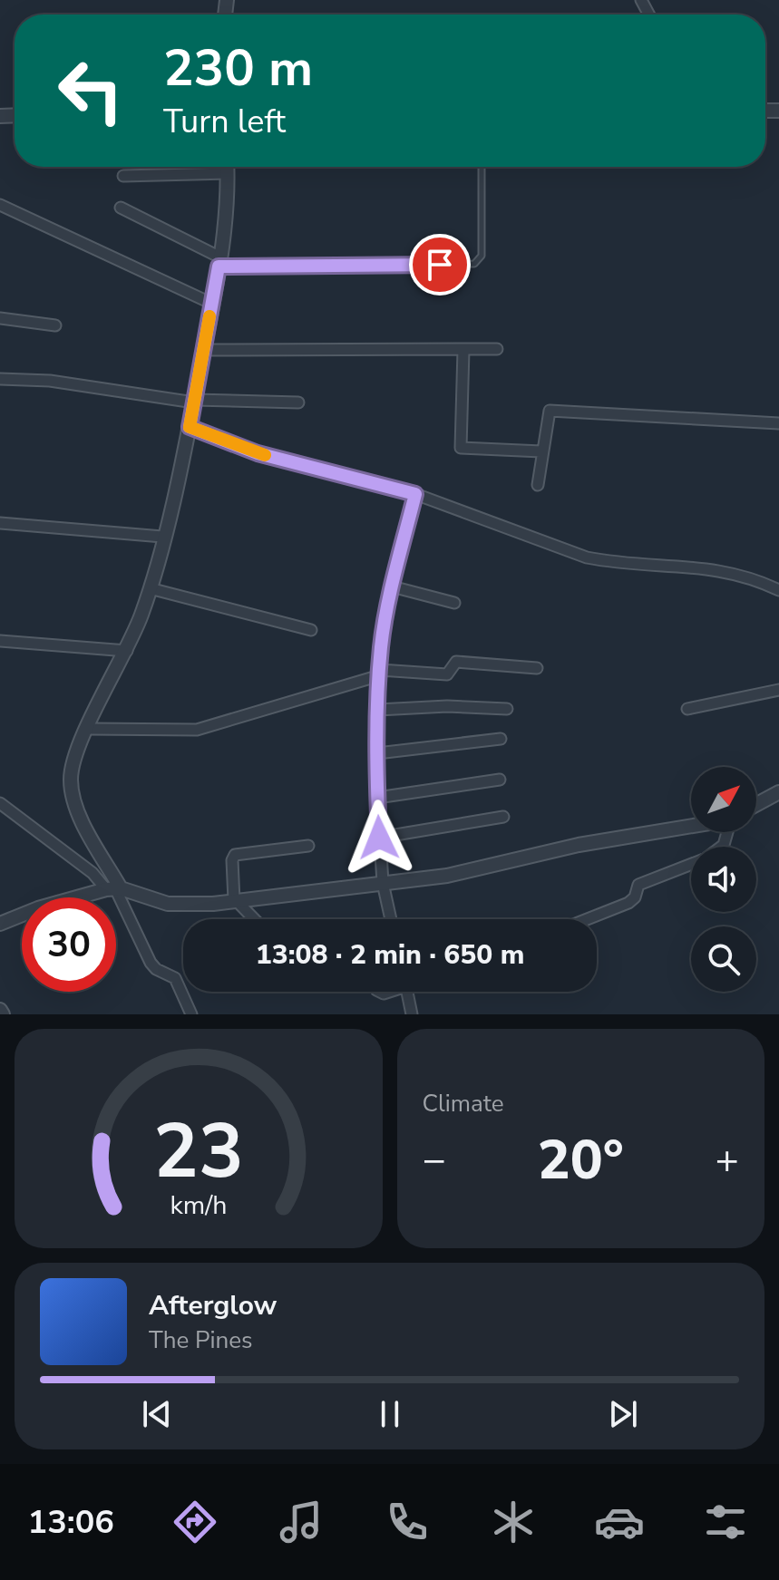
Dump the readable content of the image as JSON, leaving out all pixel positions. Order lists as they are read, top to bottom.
{
  "north": "top right",
  "page": {
    "turn": ["230 m", "Turn left"],
    "limit": "30",
    "trip": "13:08 · 2 min · 650 m",
    "tile": "Climate",
    "heat": ["−", "20°", "+"],
    "song": ["Afterglow", "The Pines"],
    "tabs": "13:06",
    "gauge": ["23", "km/h"]
  }
}
